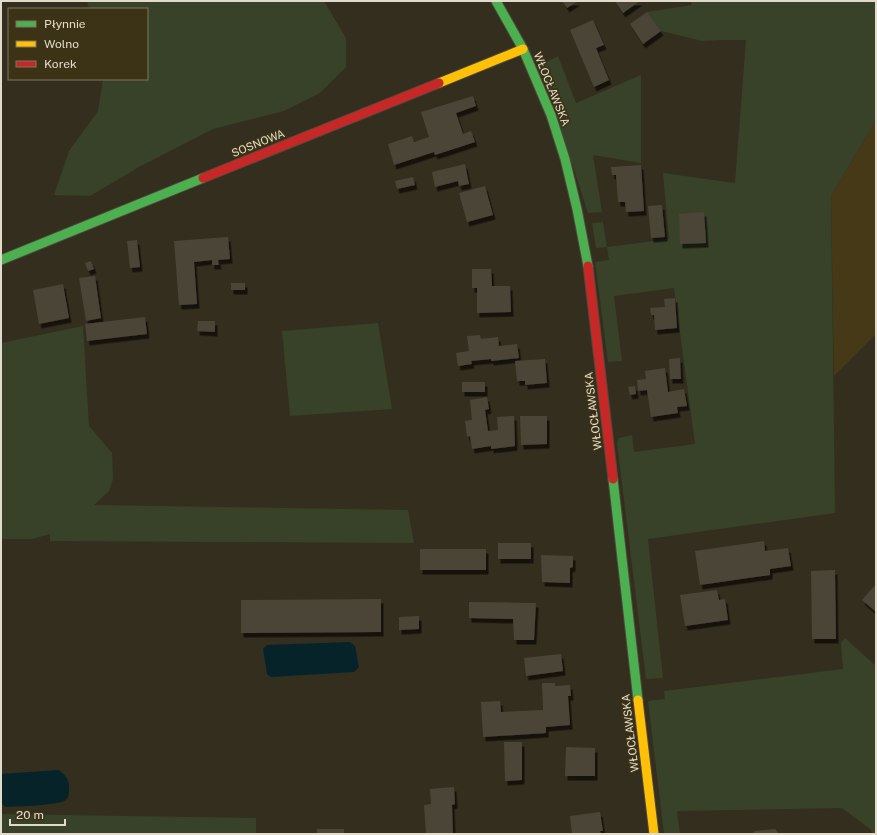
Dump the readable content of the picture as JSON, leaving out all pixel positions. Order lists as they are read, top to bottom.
{
  "streets": {
    "main road": ["WŁOCŁAWSKA", "SOSNOWA"]
  },
  "crossings": [
    ["WŁOCŁAWSKA", "SOSNOWA"]
  ],
  "legend": ["Płynnie", "Wolno", "Korek"],
  "scale_bar": "20 m"
}
